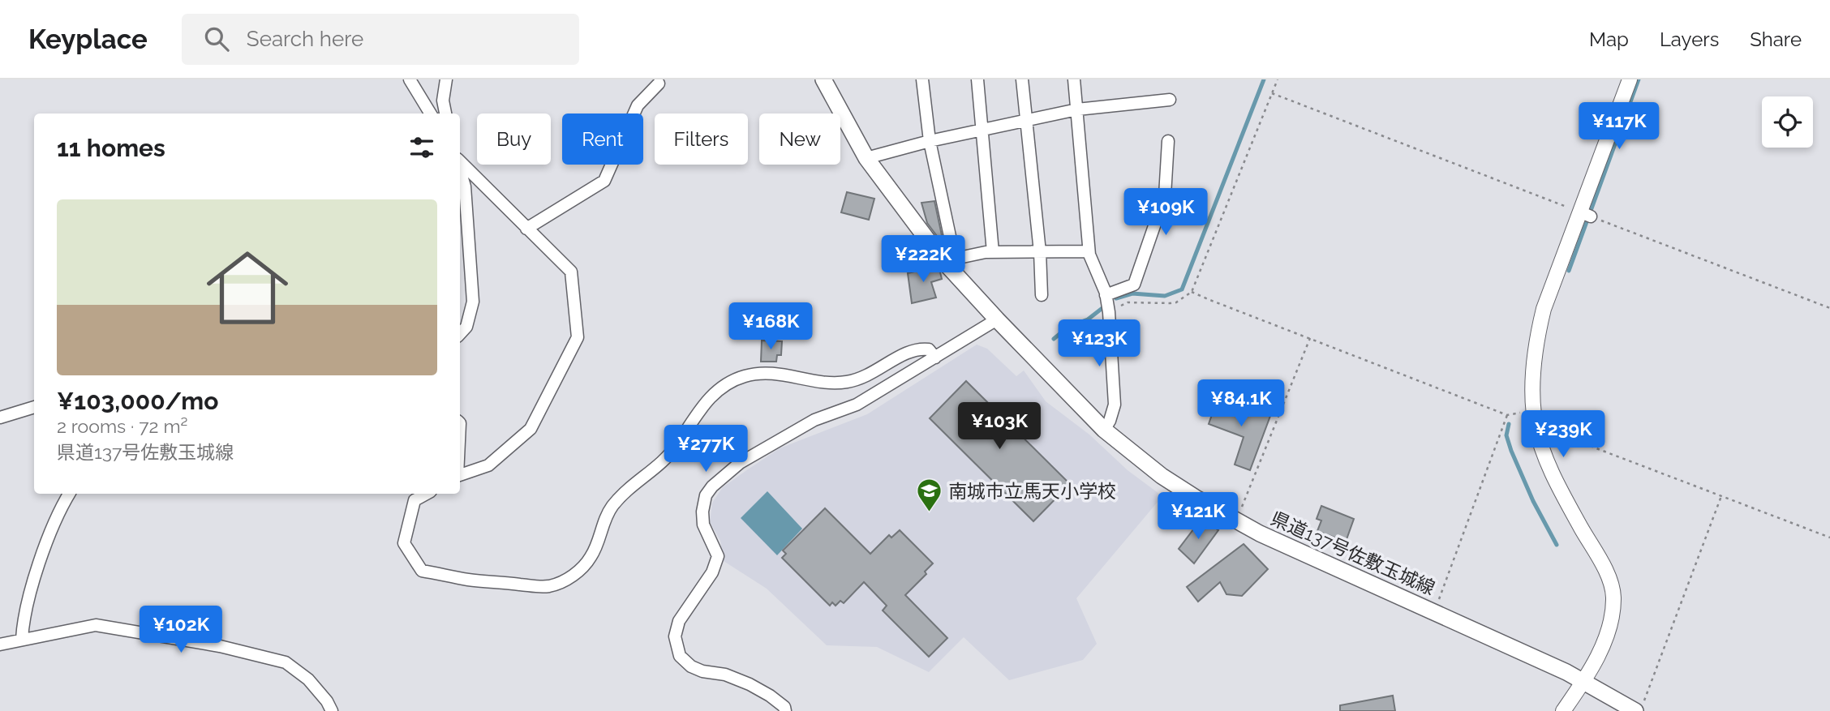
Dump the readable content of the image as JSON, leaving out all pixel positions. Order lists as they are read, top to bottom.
{
  "streets": {
    "main road": ["県道137号佐敷玉城線"]
  },
  "places": {
    "school or university": ["南城市立馬天小学校"]
  },
  "page": {
    "header": "Keyplace",
    "search": "Search here",
    "nav": ["Map", "Layers", "Share"],
    "price": [
      "¥117K",
      "¥109K",
      "¥222K",
      "¥168K",
      "¥123K",
      "¥84.1K",
      "¥103K",
      "¥239K",
      "¥277K",
      "¥121K",
      "¥102K"
    ],
    "chip": [
      "Buy",
      "Rent",
      "Filters",
      "New"
    ],
    "heading": "11 homes",
    "list": [
      {
        "name": "¥103,000/mo",
        "note": "2 rooms · 72 m² · 県道137号佐敷玉城線"
      }
    ]
  }
}
